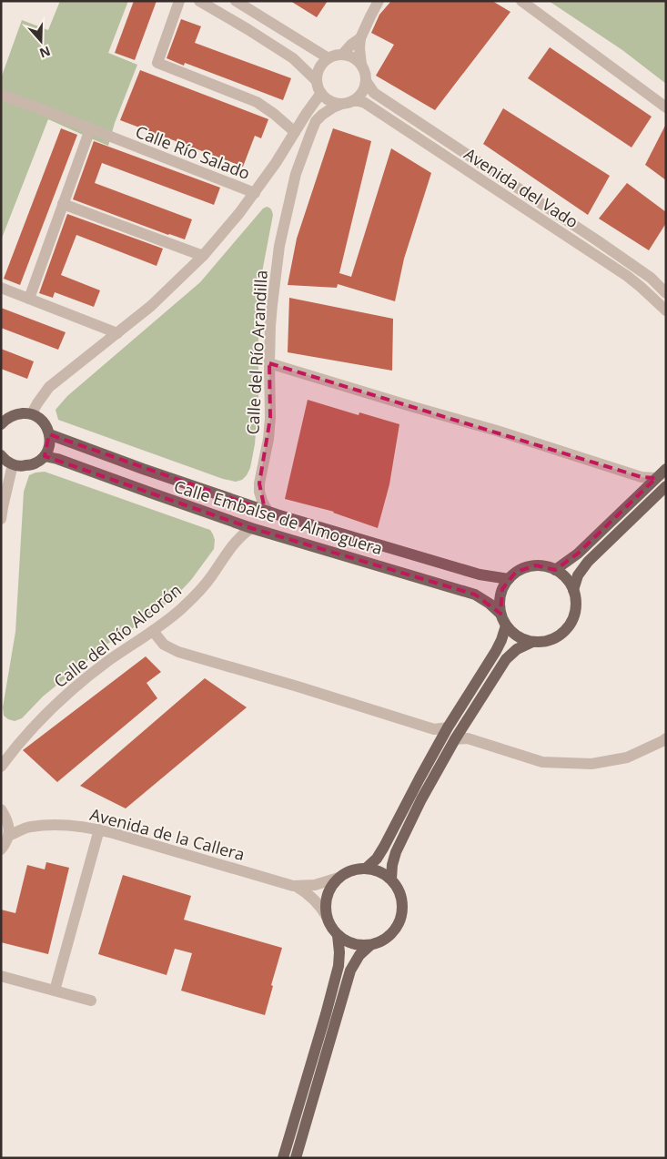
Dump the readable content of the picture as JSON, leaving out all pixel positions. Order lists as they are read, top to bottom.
{
  "streets": {
    "main road": ["Calle Embalse de Almoguera"],
    "street": [
      "Calle Río Salado",
      "Avenida del Vado",
      "Calle del Río Arandilla",
      "Calle del Río Alcorón",
      "Avenida de la Callera"
    ]
  },
  "crossings": [
    ["Avenida del Vado", "Calle del Río Arandilla"],
    ["Calle del Río Arandilla", "Calle Embalse de Almoguera"],
    ["Calle Embalse de Almoguera", "Calle del Río Alcorón"]
  ],
  "north": "bottom"
}
